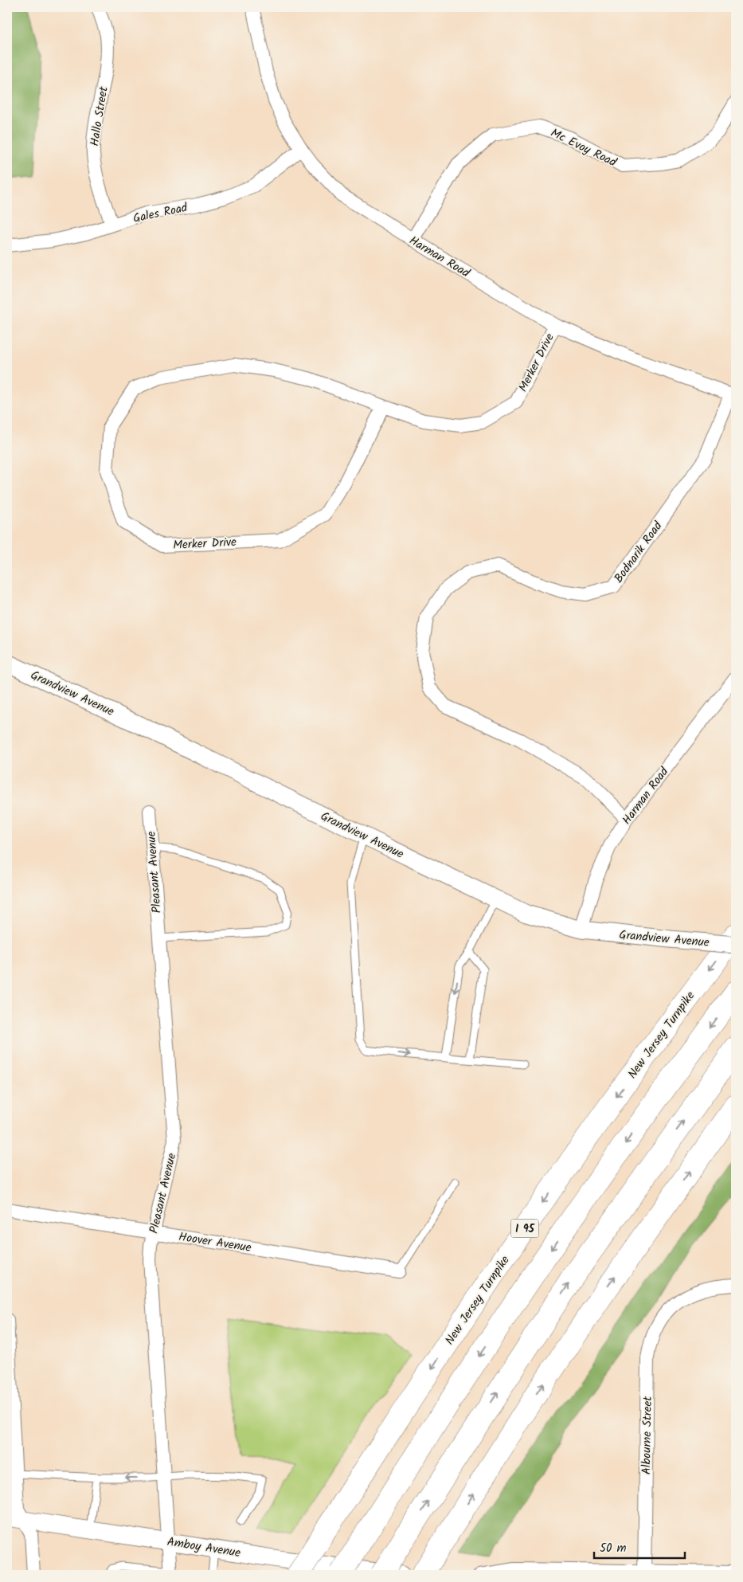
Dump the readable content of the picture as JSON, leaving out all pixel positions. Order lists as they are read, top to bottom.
{
  "streets": {
    "highway": ["New Jersey Turnpike", "I 95"],
    "street": [
      "Hallo Street",
      "Mc Evoy Road",
      "Gales Road",
      "Harman Road",
      "Merker Drive",
      "Bodnarik Road",
      "Grandview Avenue",
      "Pleasant Avenue",
      "Hoover Avenue",
      "Albourne Street",
      "Amboy Avenue"
    ]
  },
  "crossings": [
    ["Hallo Street", "Gales Road"],
    ["Mc Evoy Road", "Harman Road"],
    ["Gales Road", "Harman Road"],
    ["Harman Road", "Merker Drive"],
    ["Harman Road", "Bodnarik Road"],
    ["Harman Road", "Grandview Avenue"],
    ["Pleasant Avenue", "Hoover Avenue"],
    ["Pleasant Avenue", "Amboy Avenue"]
  ],
  "scale_bar": "50 m"
}
